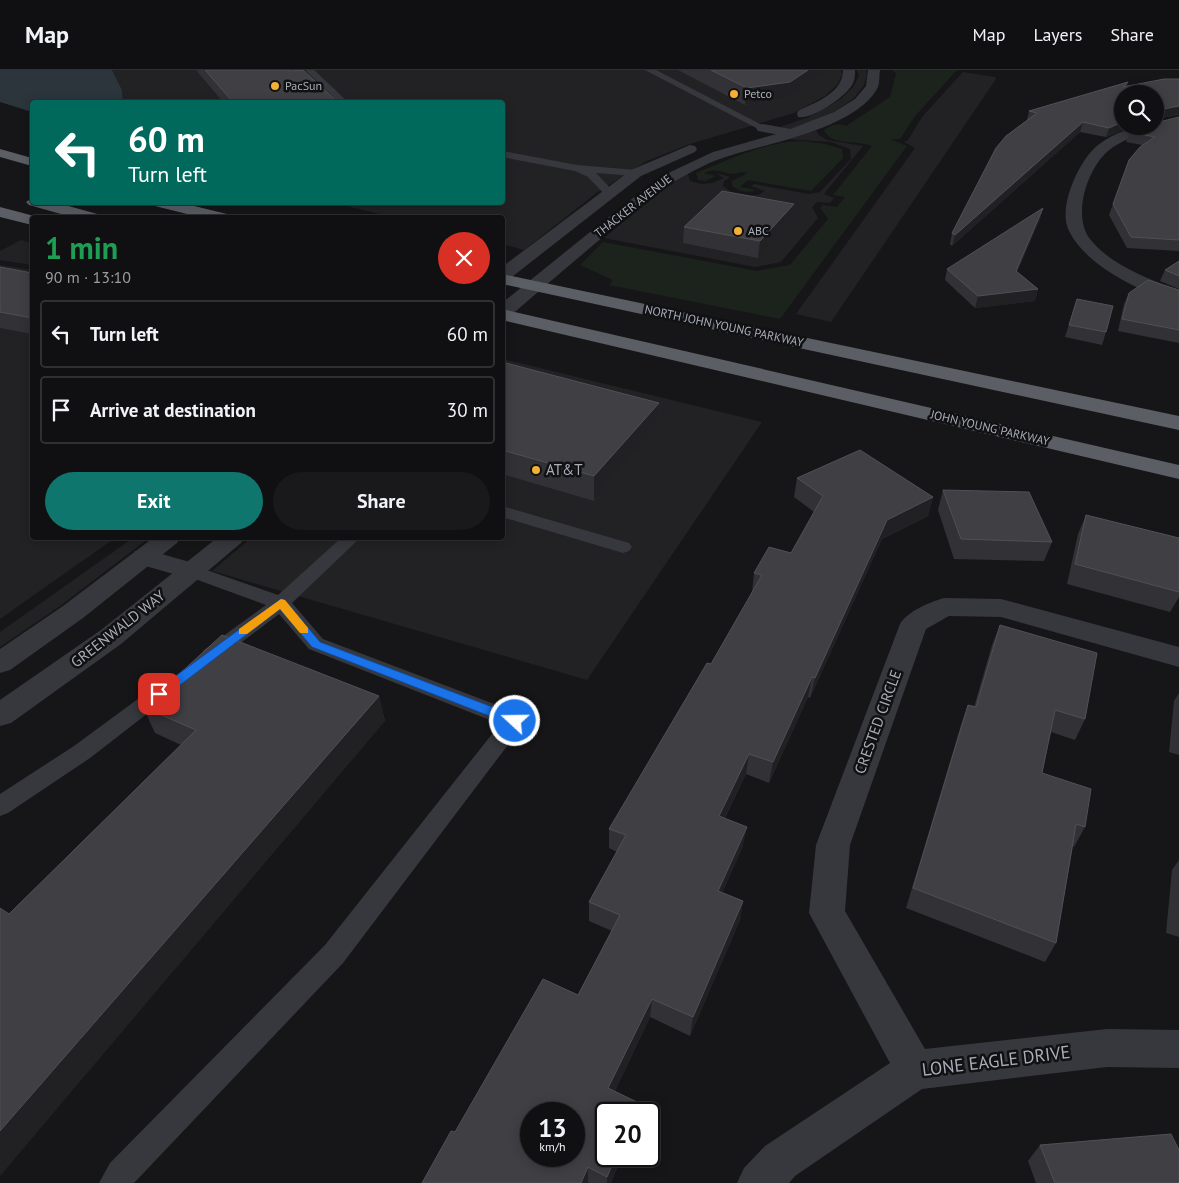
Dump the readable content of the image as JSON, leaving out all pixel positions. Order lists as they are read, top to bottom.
{
  "streets": {
    "highway": ["NORTH JOHN YOUNG PARKWAY", "JOHN YOUNG PARKWAY"],
    "street": [
      "THACKER AVENUE",
      "GREENWALD WAY",
      "CRESTED CIRCLE",
      "LONE EAGLE DRIVE"
    ]
  },
  "crossings": [
    ["THACKER AVENUE", "NORTH JOHN YOUNG PARKWAY"],
    ["CRESTED CIRCLE", "LONE EAGLE DRIVE"]
  ],
  "places": [
    "PacSun",
    "Petco",
    "ABC",
    "AT&T"
  ],
  "page": {
    "header": "Map",
    "nav": ["Map", "Layers", "Share"],
    "turn": ["60 m", "Turn left"],
    "heading": ["1 min", "90 m · 13:10"],
    "list": [
      {
        "name": "Turn left",
        "value": "60 m"
      },
      {
        "name": "Arrive at destination",
        "value": "30 m"
      }
    ],
    "buttons": ["Exit", "Share"],
    "speed": "13 km/h",
    "limit": "20"
  }
}
